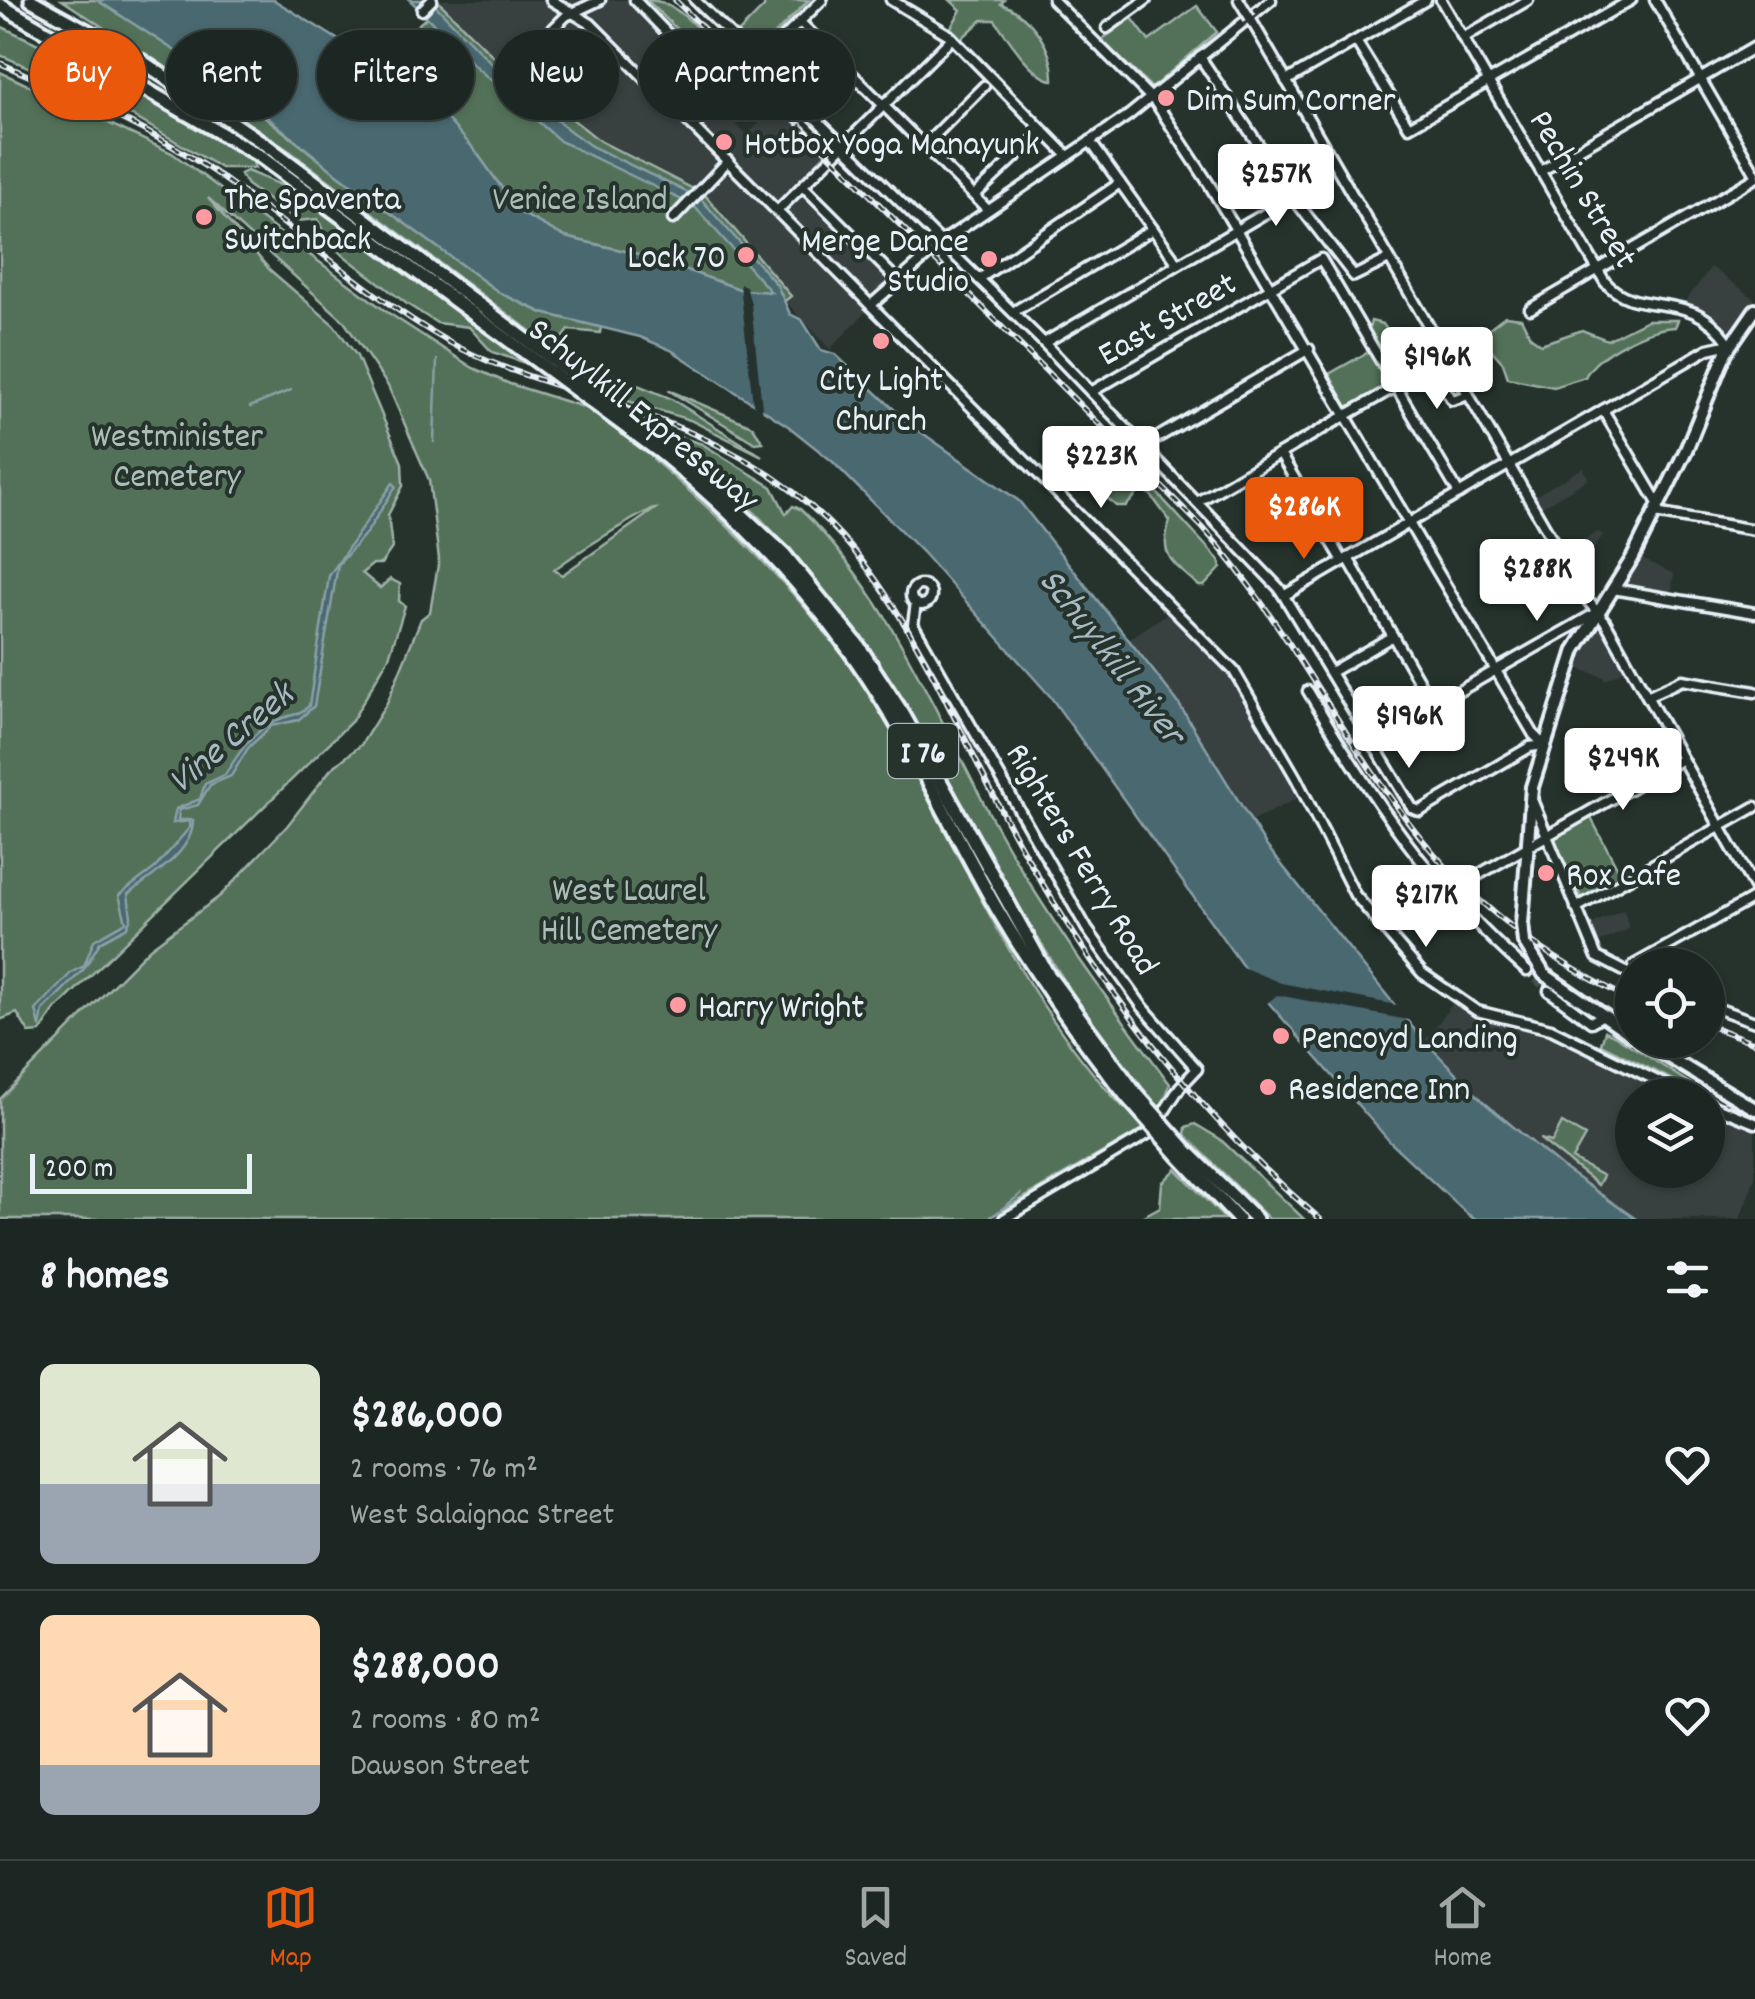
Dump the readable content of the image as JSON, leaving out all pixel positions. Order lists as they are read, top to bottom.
{
  "streets": {
    "highway": ["Schuylkill Expressway", "I 76"],
    "street": ["Pechin Street", "East Street", "Righters Ferry Road"]
  },
  "water": ["Schuylkill River", "Vine Creek"],
  "parks": ["Venice Island", "Westminister Cemetery", "West Laurel Hill Cemetery"],
  "places": [
    "Dim Sum Corner",
    "Hotbox Yoga Manayunk",
    "The Spaventa Switchback",
    "Lock 70",
    "Merge Dance Studio",
    "City Light Church",
    "Rox Cafe",
    "Harry Wright",
    "Pencoyd Landing",
    "Residence Inn"
  ],
  "scale_bar": "200 m",
  "page": {
    "chip": [
      "Buy",
      "Rent",
      "Filters",
      "New",
      "Apartment"
    ],
    "price": [
      "$257K",
      "$196K",
      "$223K",
      "$286K",
      "$288K",
      "$196K",
      "$249K",
      "$217K"
    ],
    "scale": "200 m",
    "heading": "8 homes",
    "list": [
      {
        "name": "$286,000",
        "note": "2 rooms · 76 m² · West Salaignac Street"
      },
      {
        "name": "$288,000",
        "note": "2 rooms · 80 m² · Dawson Street"
      }
    ],
    "tabs": ["Map", "Saved", "Home"]
  }
}
